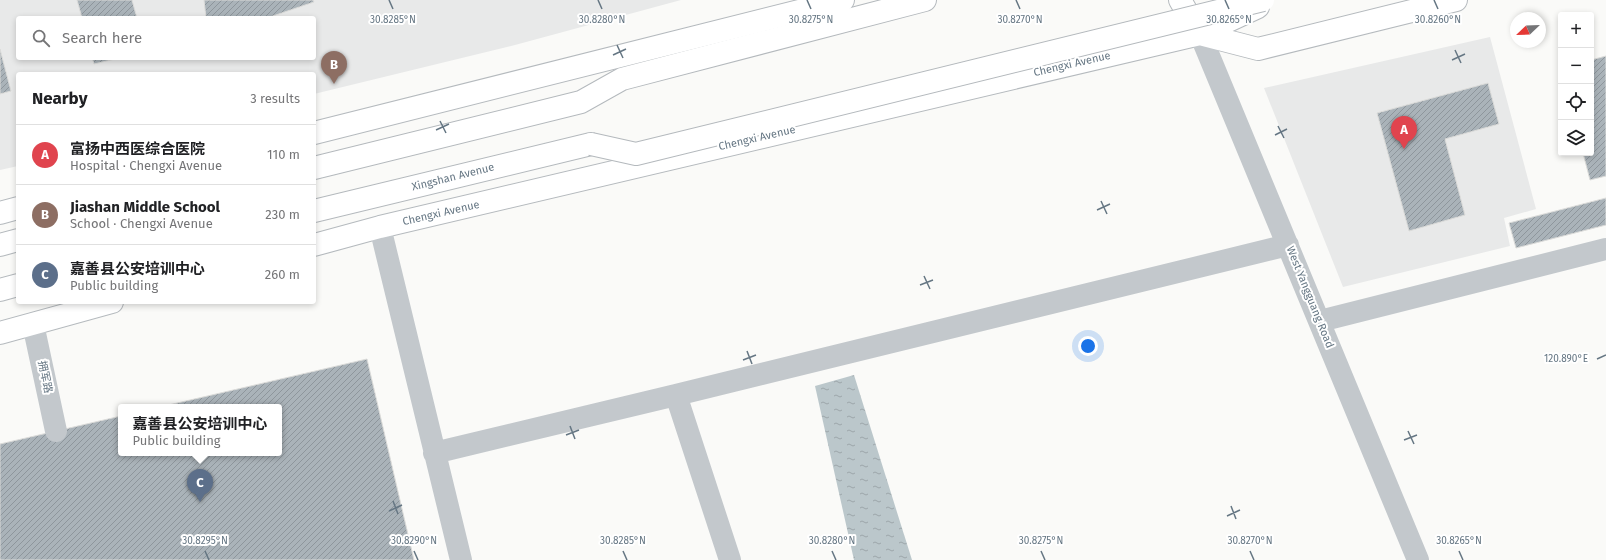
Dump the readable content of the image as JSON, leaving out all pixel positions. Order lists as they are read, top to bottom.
{
  "streets": {
    "main road": ["Chengxi Avenue", "Xingshan Avenue", "West Yangguang Road"],
    "street": ["拥军路"]
  },
  "crossings": [
    ["Chengxi Avenue", "West Yangguang Road"]
  ],
  "north": "bottom left",
  "page": {
    "map_buttons": ["+", "−"],
    "search": "Search here",
    "pins": ["B", "A", "C"],
    "heading": ["Nearby", "3 results"],
    "list": [
      {
        "mark": "A",
        "name": "富扬中西医综合医院",
        "note": "Hospital · Chengxi Avenue",
        "value": "110 m"
      },
      {
        "mark": "B",
        "name": "Jiashan Middle School",
        "note": "School · Chengxi Avenue",
        "value": "230 m"
      },
      {
        "mark": "C",
        "name": "嘉善县公安培训中心",
        "note": "Public building",
        "value": "260 m"
      }
    ],
    "popup": ["嘉善县公安培训中心", "Public building"]
  },
  "coordinates": [
    "30.8285°N",
    "30.8280°N",
    "30.8275°N",
    "30.8270°N",
    "30.8265°N",
    "30.8260°N",
    "120.890°E",
    "30.8295°N",
    "30.8290°N"
  ]
}
